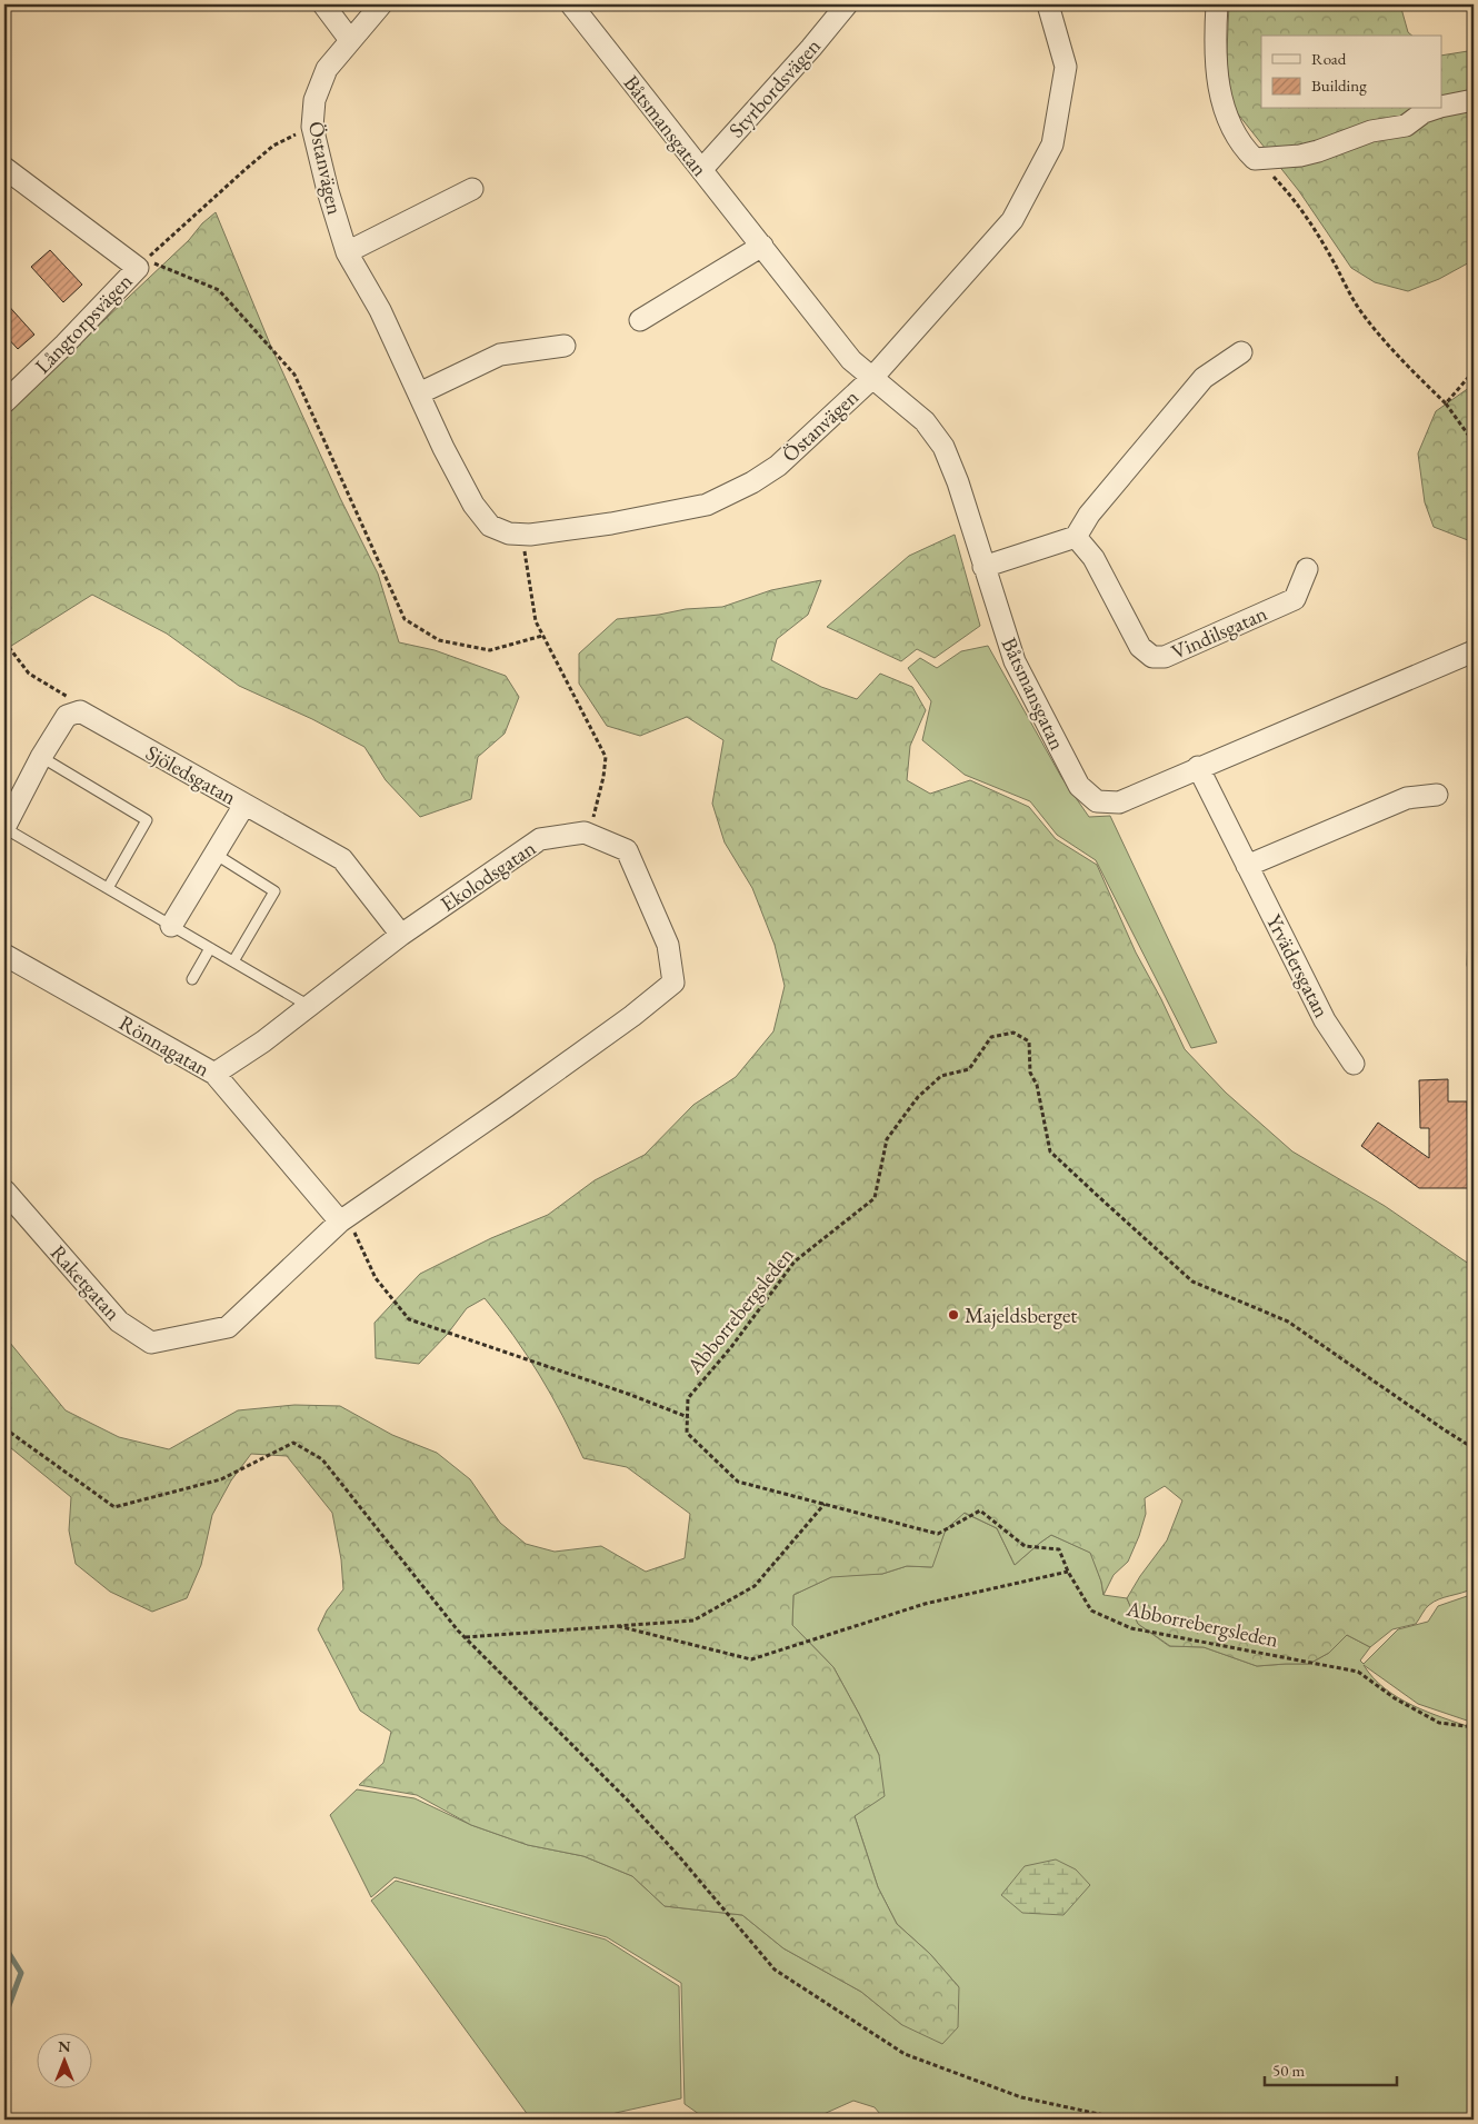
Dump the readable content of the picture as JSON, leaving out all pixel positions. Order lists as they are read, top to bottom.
{
  "streets": {
    "street": [
      "Styrbordsvägen",
      "Båtsmansgatan",
      "Östanvägen",
      "Långtorpsvägen",
      "Vindilsgatan",
      "Sjöledsgatan",
      "Ekolodsgatan",
      "Yrvädersgatan",
      "Rönnagatan",
      "Raketgatan"
    ],
    "path": ["Abborrebergsleden"]
  },
  "crossings": [
    ["Styrbordsvägen", "Båtsmansgatan"],
    ["Båtsmansgatan", "Östanvägen"],
    ["Båtsmansgatan", "Yrvädersgatan"],
    ["Sjöledsgatan", "Ekolodsgatan"],
    ["Ekolodsgatan", "Rönnagatan"],
    ["Ekolodsgatan", "Raketgatan"],
    ["Rönnagatan", "Raketgatan"]
  ],
  "places": ["Majeldsberget"],
  "legend": ["Road", "Building"],
  "scale_bar": "50 m",
  "north": "top"
}
